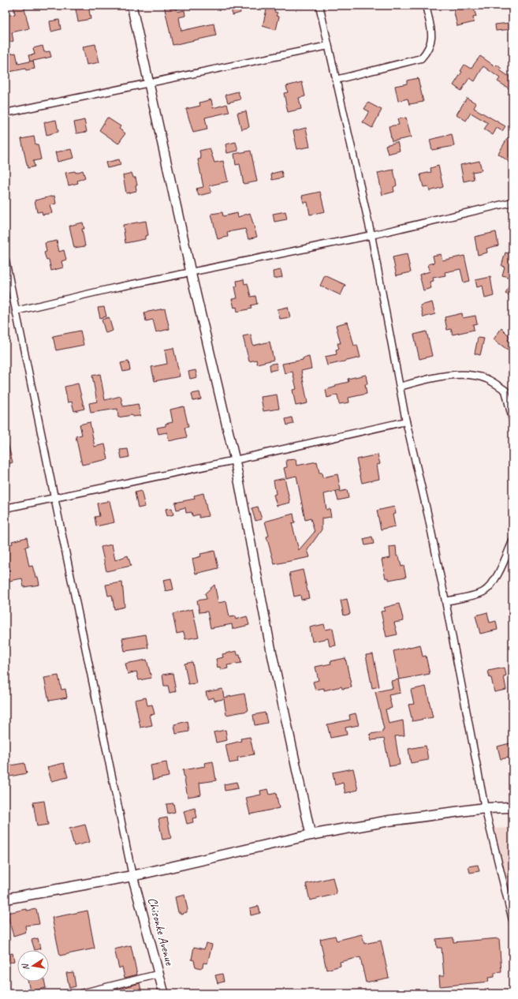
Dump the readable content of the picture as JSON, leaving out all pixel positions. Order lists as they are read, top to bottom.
{
  "streets": {
    "street": ["Chisonke Avenue"]
  },
  "north": "left"
}
